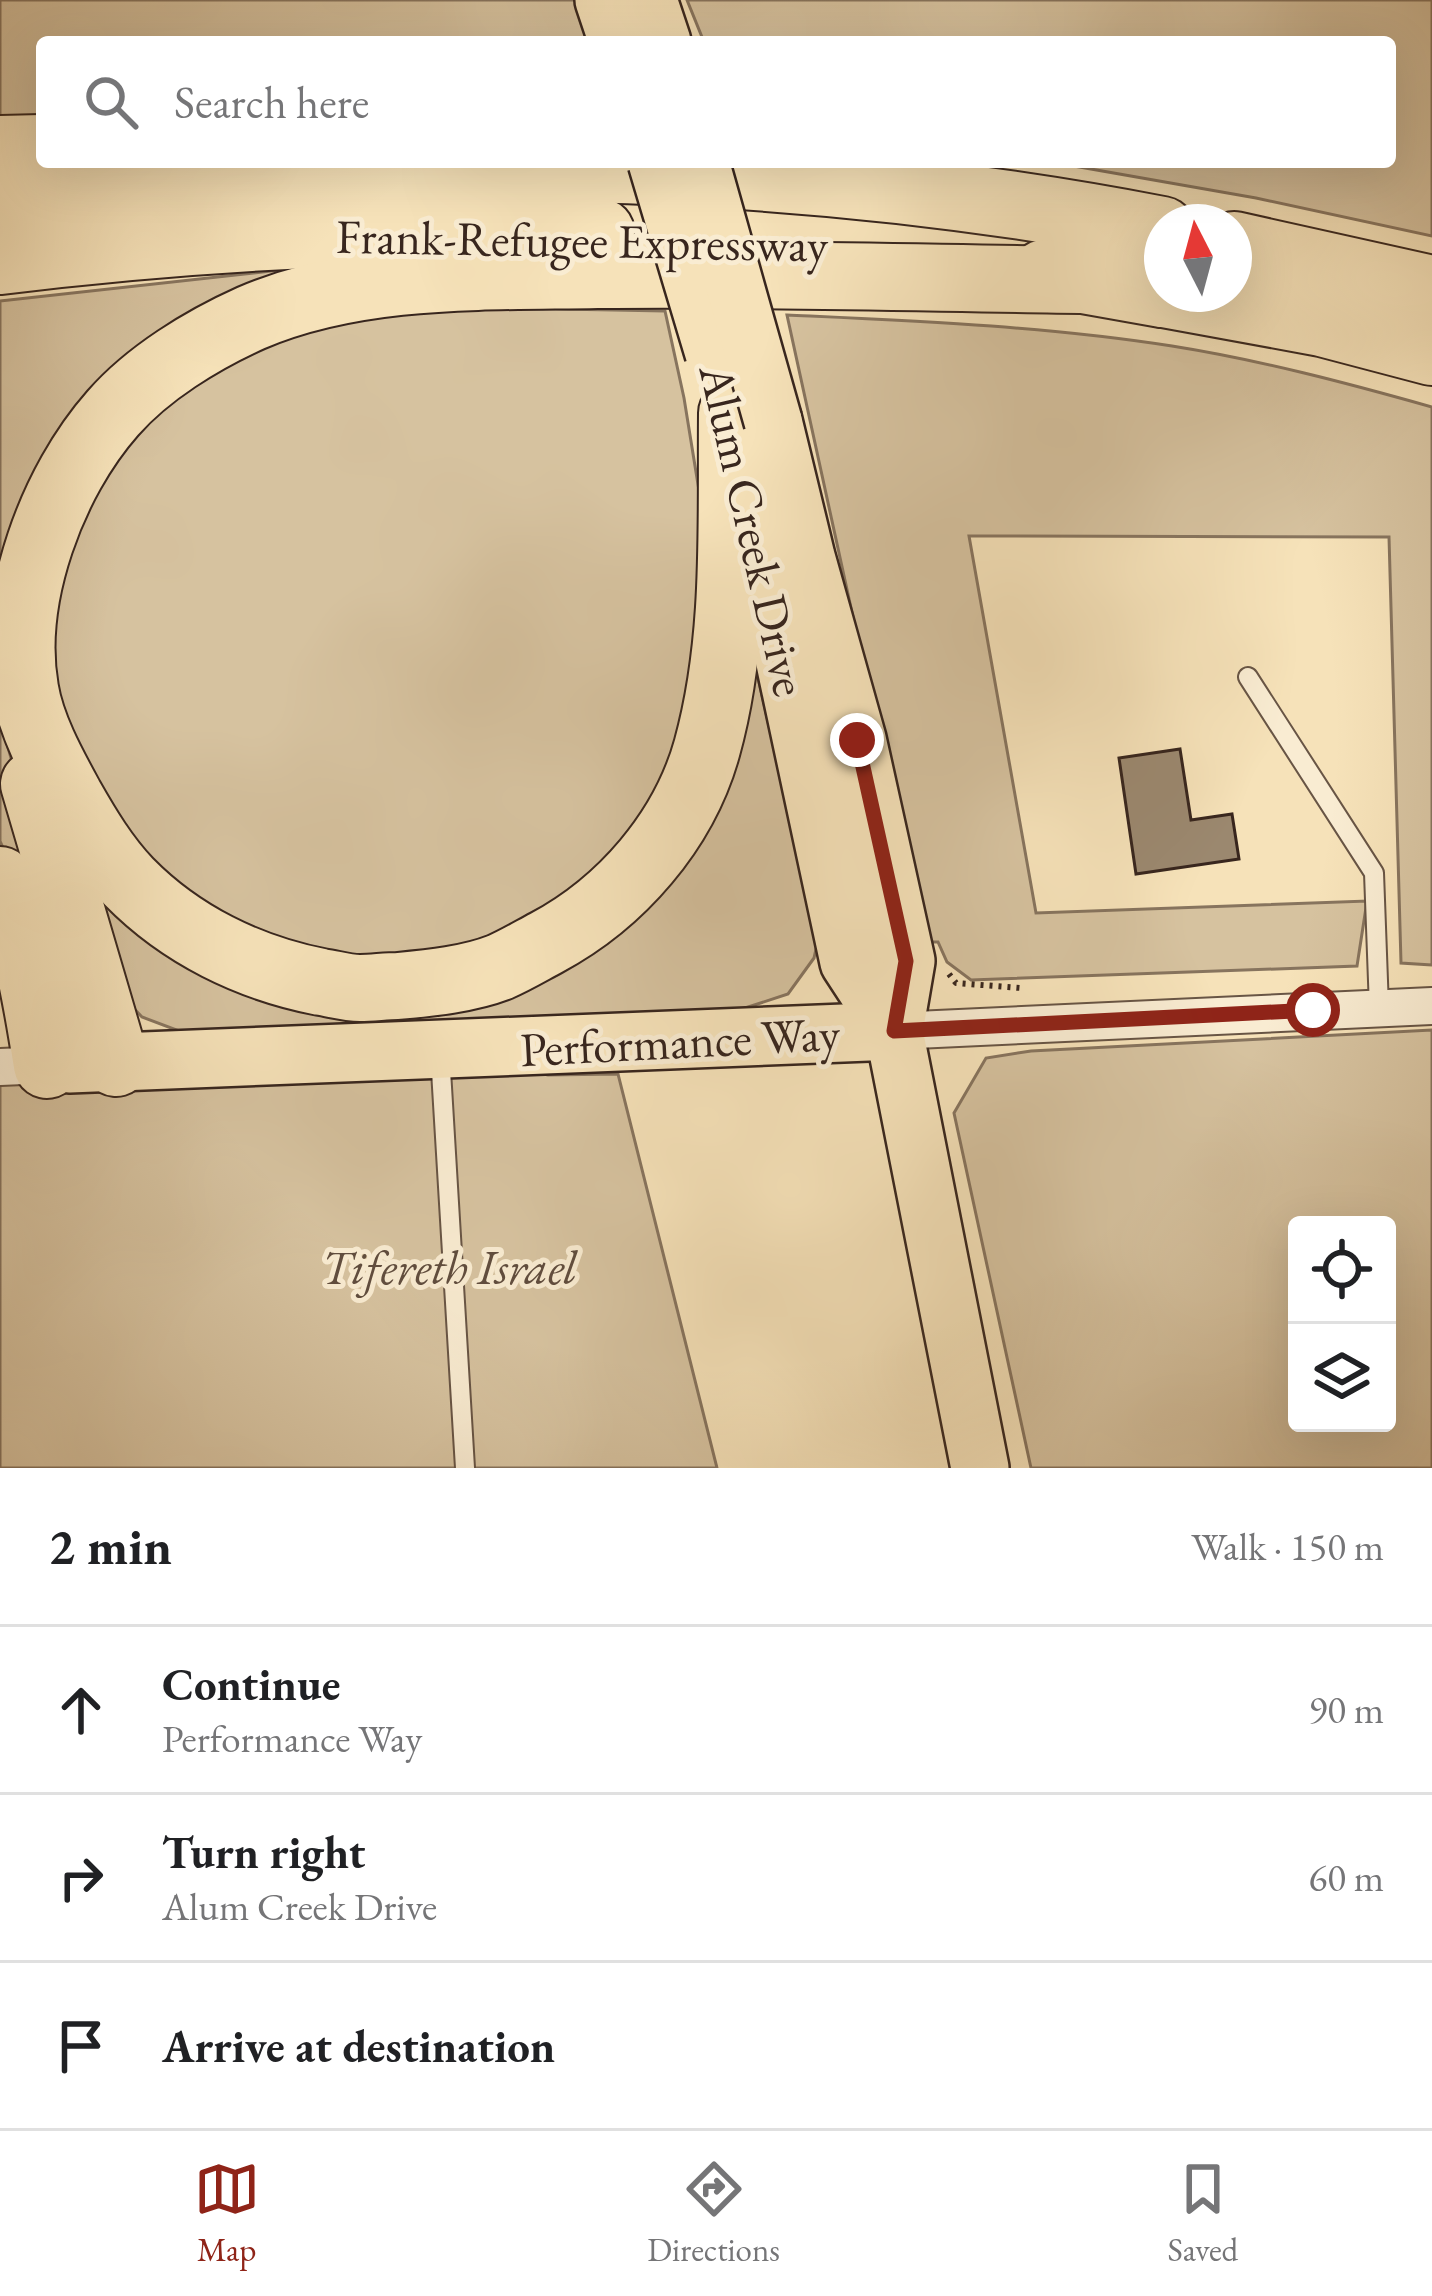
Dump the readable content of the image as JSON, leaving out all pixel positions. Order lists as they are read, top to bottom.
{
  "streets": {
    "highway": ["Frank-Refugee Expressway"],
    "main road": ["Alum Creek Drive", "Performance Way"]
  },
  "crossings": [
    ["Alum Creek Drive", "Performance Way"]
  ],
  "parks": ["Tifereth Israel"],
  "north": "top",
  "page": {
    "search": "Search here",
    "heading": ["2 min", "Walk · 150 m"],
    "list": [
      ["Continue", "Performance Way", "90 m"],
      ["Turn right", "Alum Creek Drive", "60 m"],
      "Arrive at destination"
    ],
    "nav": ["Map", "Directions", "Saved"]
  }
}
